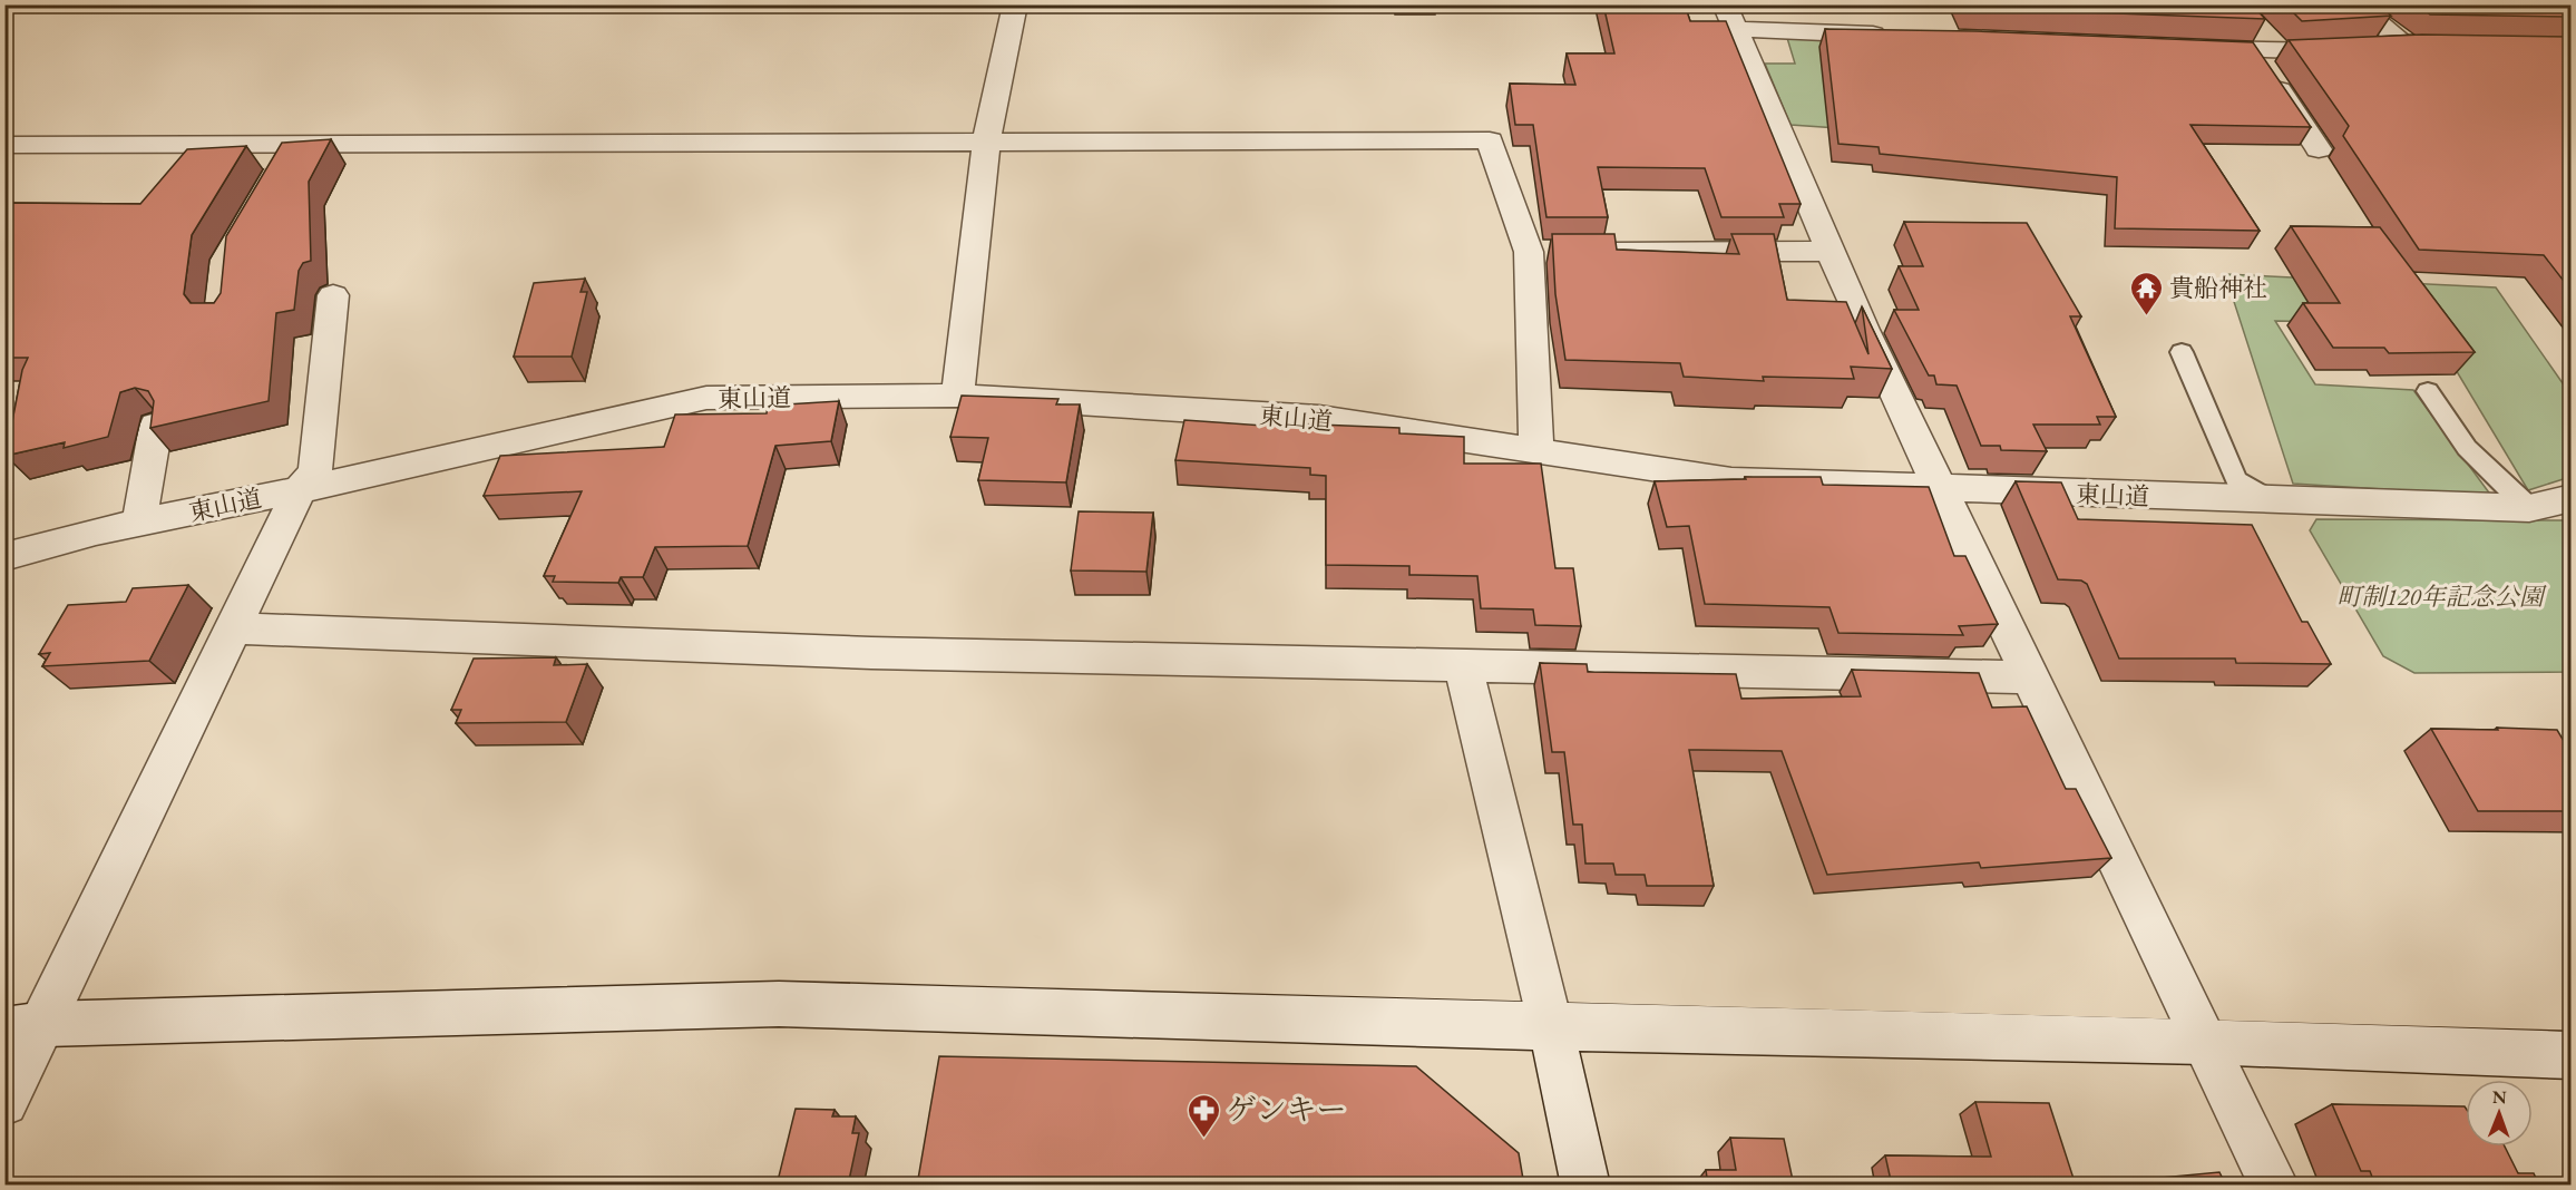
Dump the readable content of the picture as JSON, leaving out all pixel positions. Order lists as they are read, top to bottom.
{
  "streets": {
    "street": ["東山道"]
  },
  "parks": ["町制120年記念公園"],
  "places": {
    "temple": ["貴船神社"],
    "pharmacy": ["ゲンキー"]
  },
  "north": "top"
}
